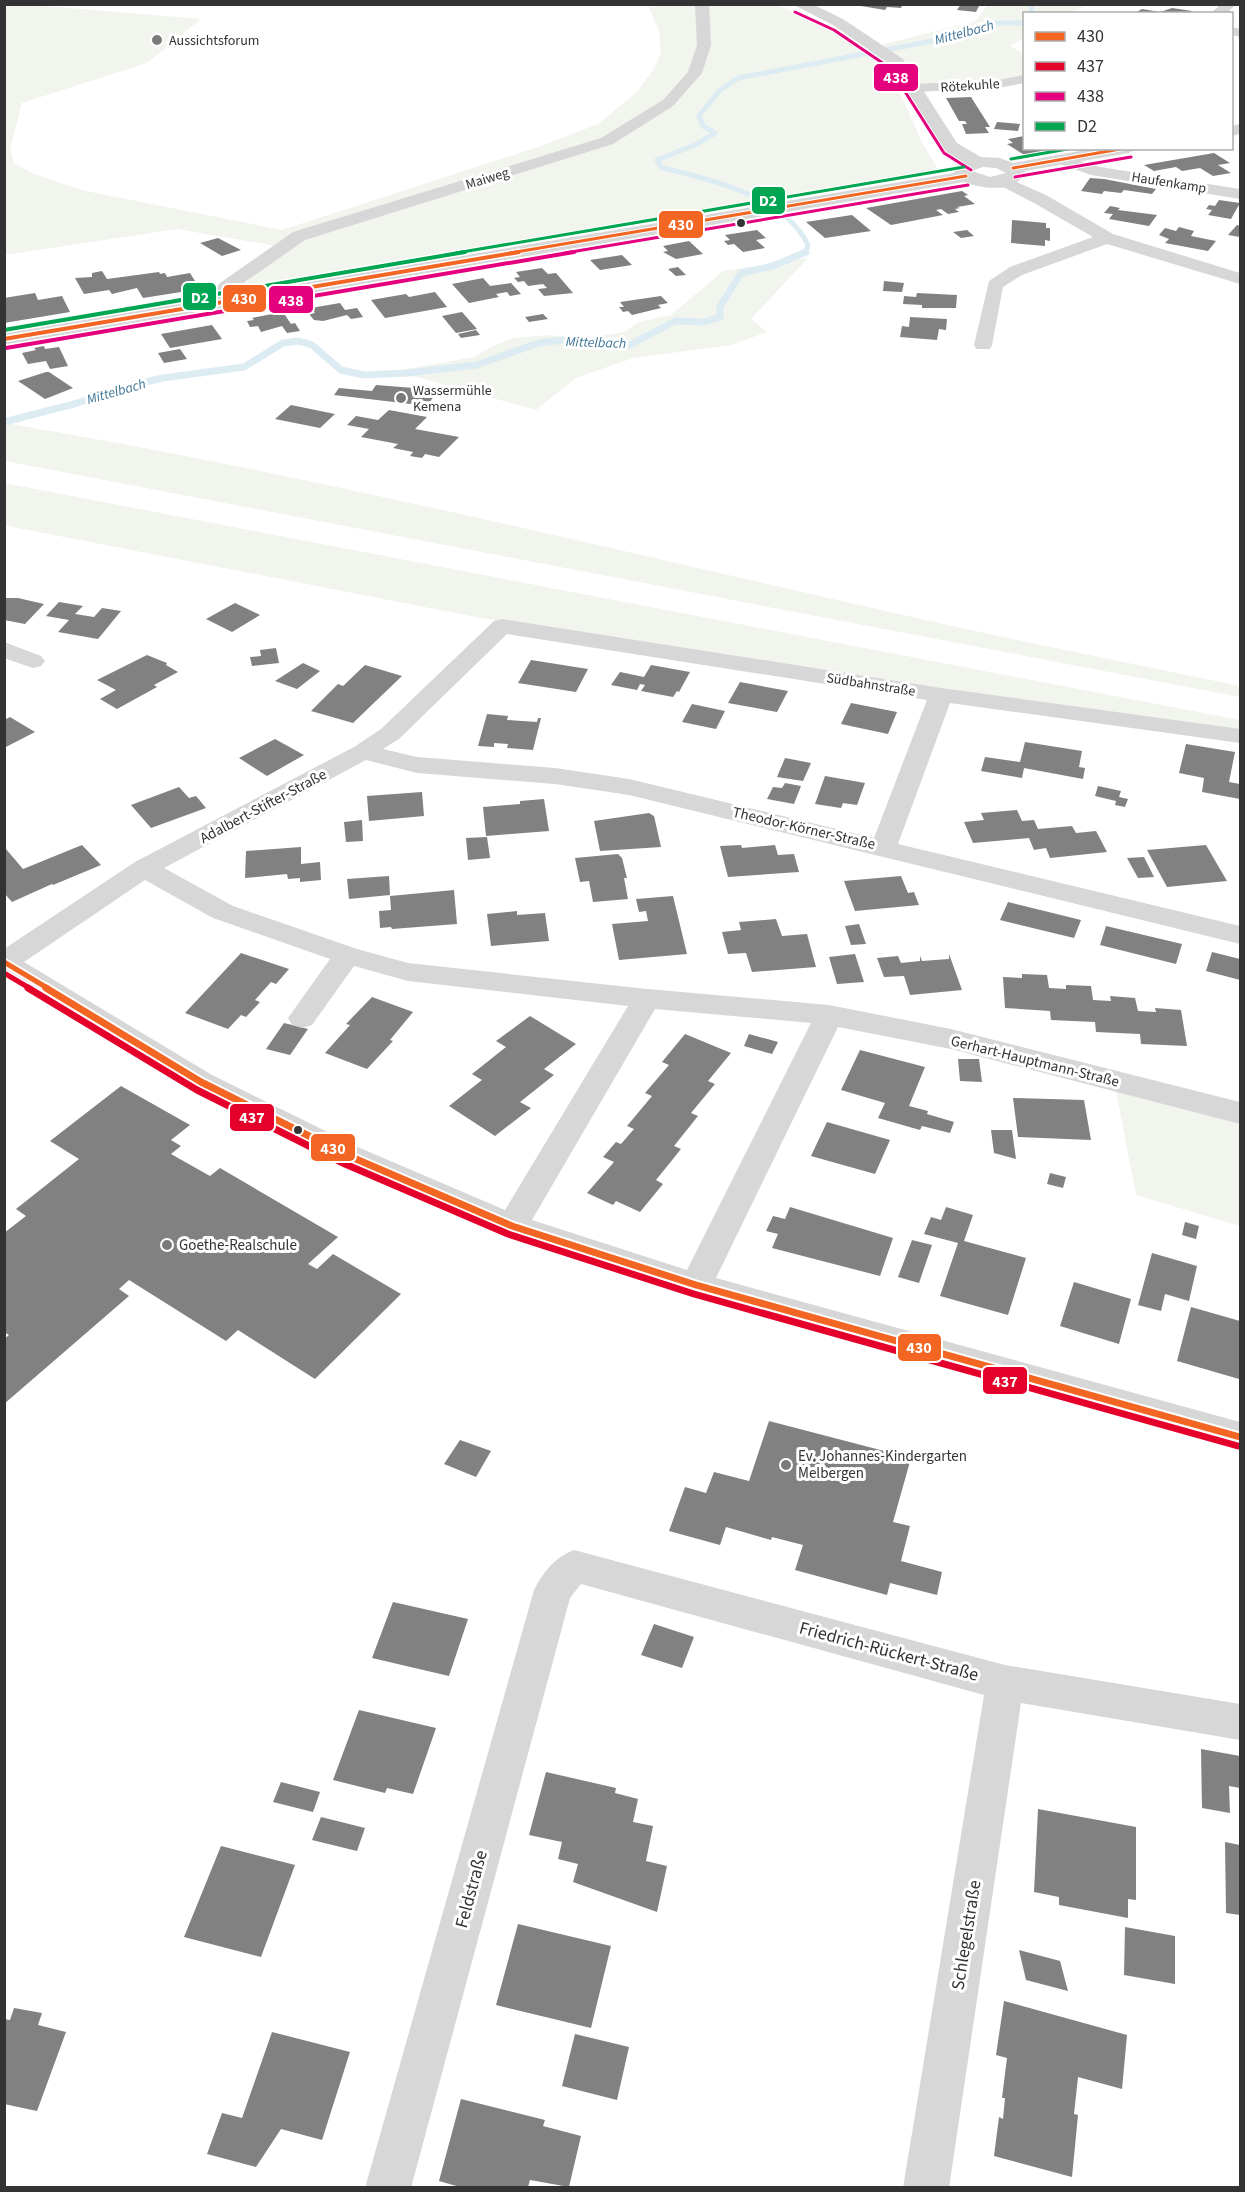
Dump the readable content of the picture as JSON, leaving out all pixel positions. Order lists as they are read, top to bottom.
{
  "streets": {
    "street": [
      "Rötekuhle",
      "Maiweg",
      "Haufenkamp",
      "Südbahnstraße",
      "Adalbert-Stifter-Straße",
      "Theodor-Körner-Straße",
      "Gerhart-Hauptmann-Straße",
      "Friedrich-Rückert-Straße",
      "Feldstraße",
      "Schlegelstraße"
    ]
  },
  "crossings": [
    ["Südbahnstraße", "Adalbert-Stifter-Straße"],
    ["Adalbert-Stifter-Straße", "Theodor-Körner-Straße"],
    ["Adalbert-Stifter-Straße", "Gerhart-Hauptmann-Straße"],
    ["Friedrich-Rückert-Straße", "Feldstraße"],
    ["Friedrich-Rückert-Straße", "Schlegelstraße"]
  ],
  "water": ["Mittelbach"],
  "places": [
    "Aussichtsforum",
    "Wassermühle Kemena",
    "Goethe-Realschule",
    "Ev. Johannes-Kindergarten Melbergen"
  ],
  "lines": [
    "transit line 438",
    "transit line 430",
    "transit line D2",
    "transit line 437"
  ],
  "legend": [
    "430",
    "437",
    "438",
    "D2"
  ]
}
